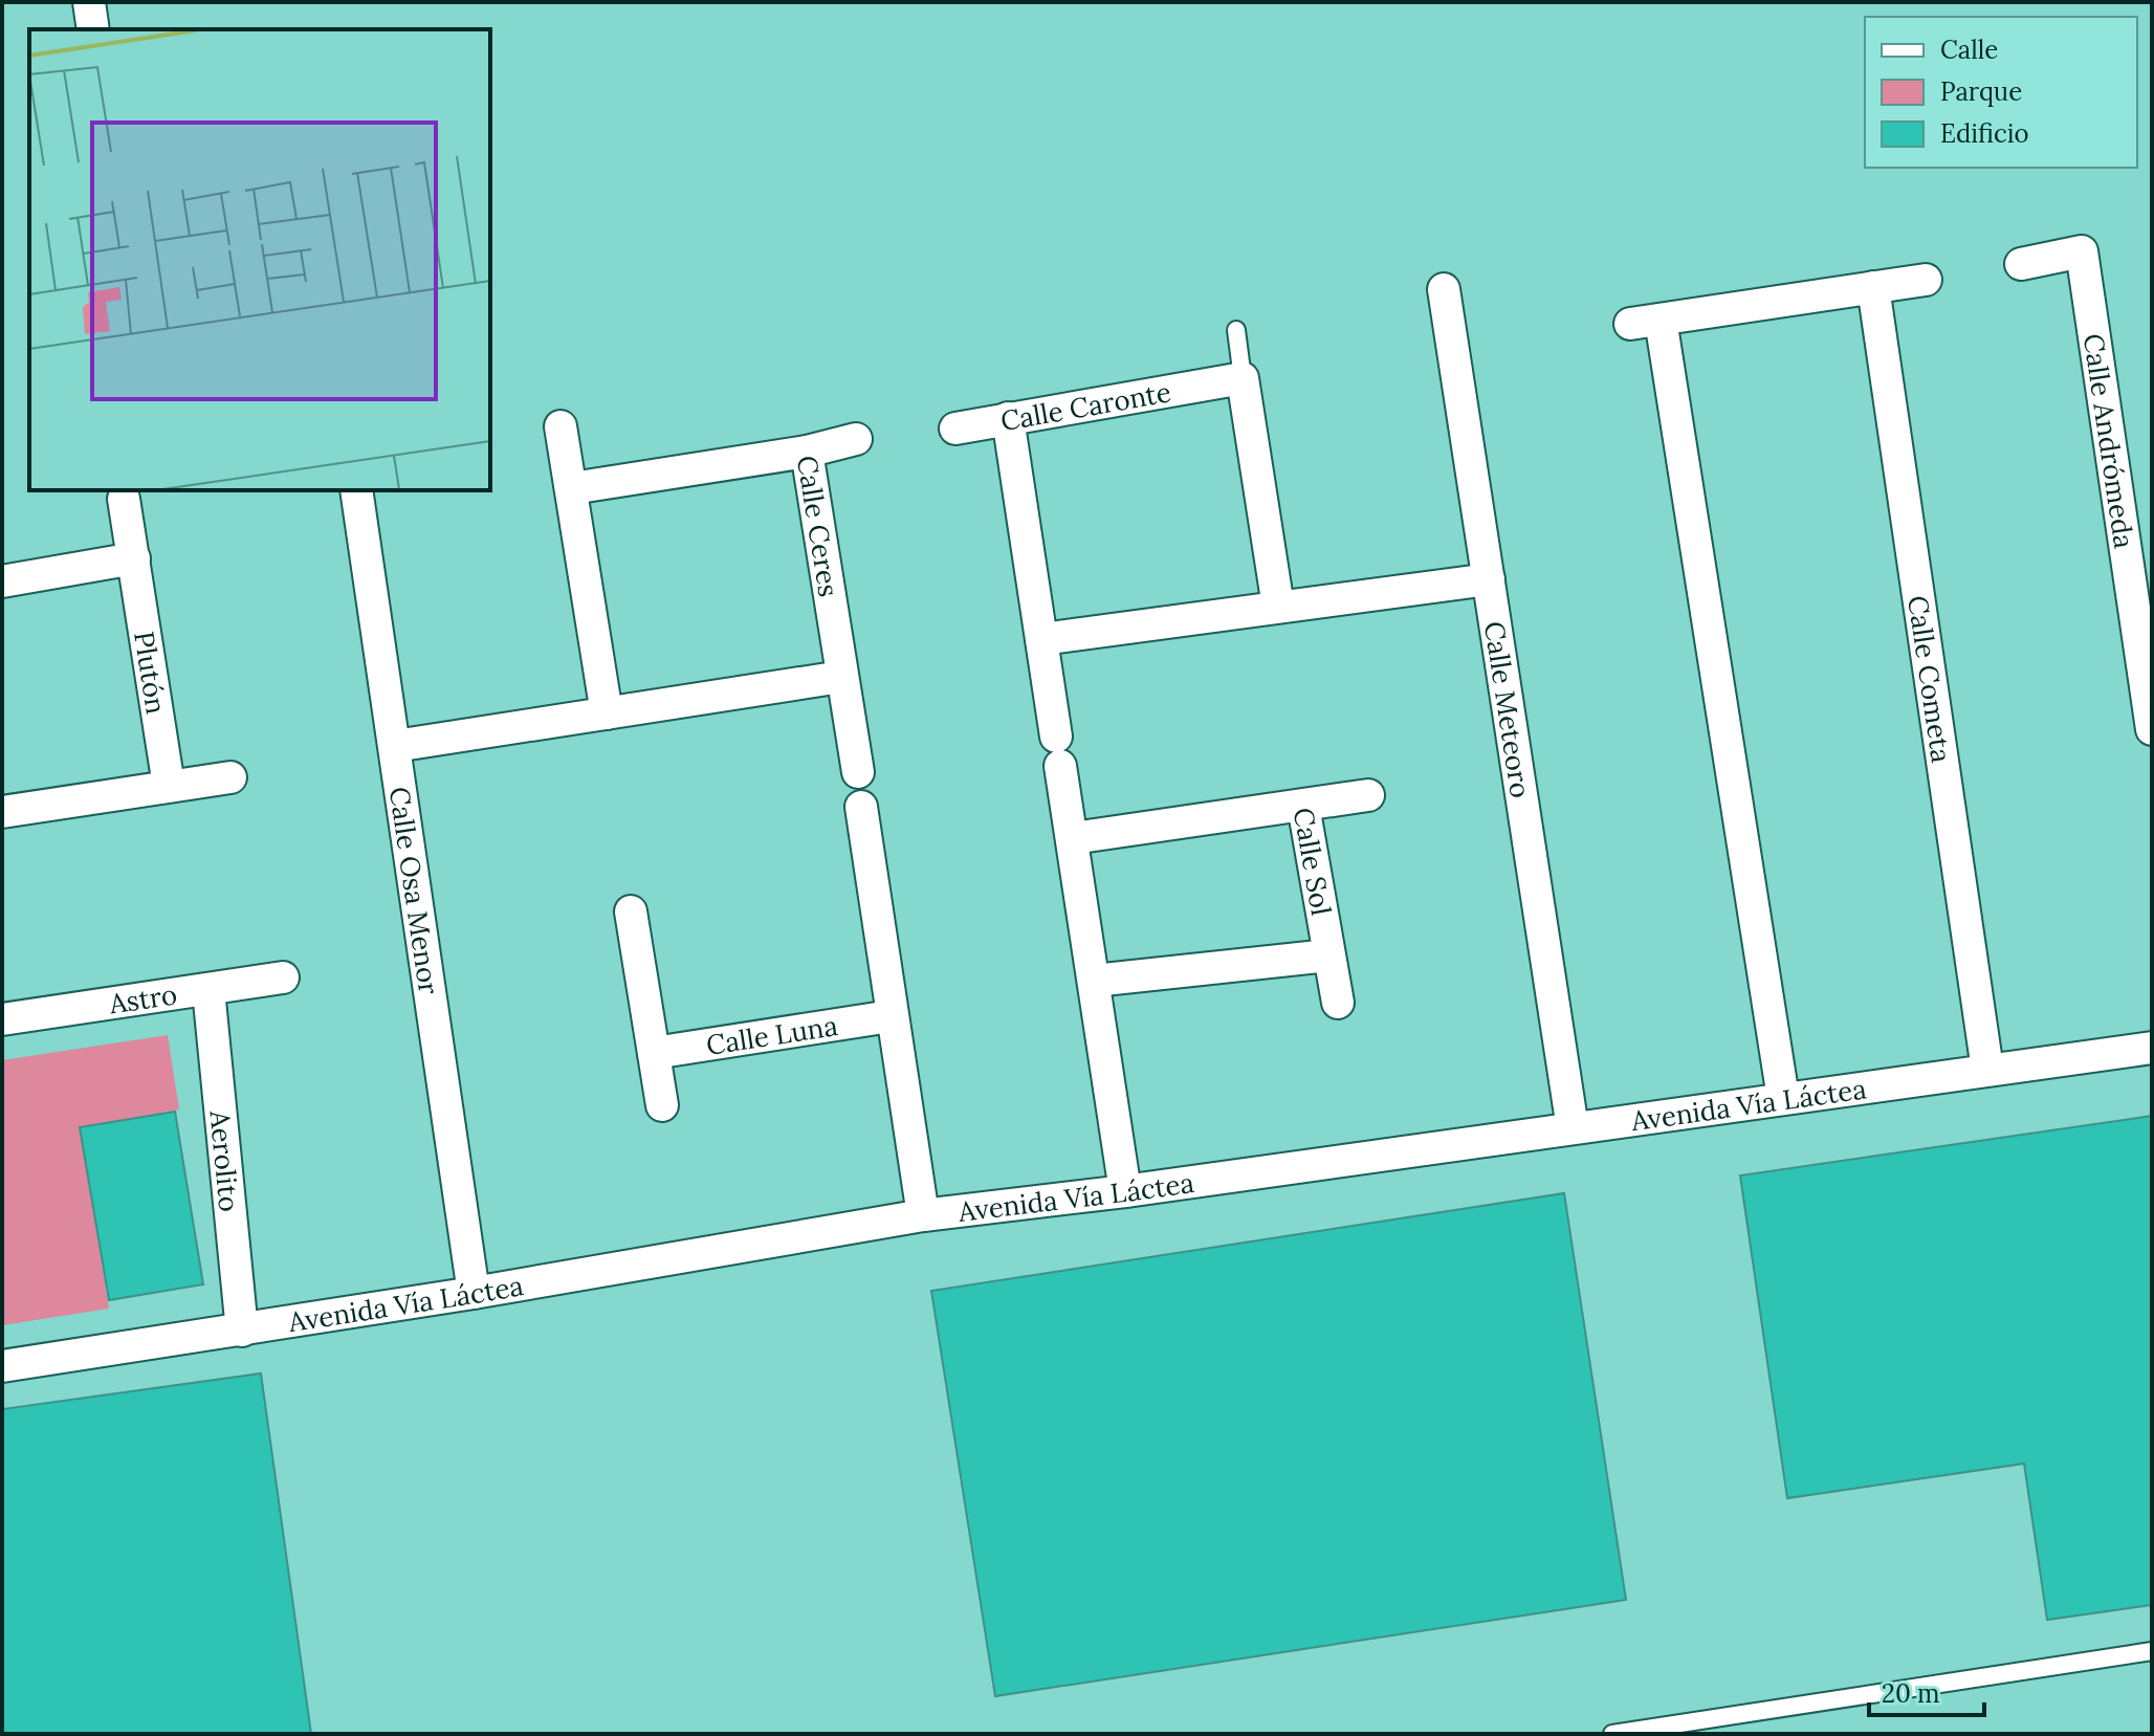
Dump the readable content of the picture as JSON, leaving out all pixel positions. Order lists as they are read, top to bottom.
{
  "streets": {
    "street": [
      "Calle Caronte",
      "Calle Andrómeda",
      "Calle Ceres",
      "Plutón",
      "Calle Cometa",
      "Calle Meteoro",
      "Calle Sol",
      "Calle Osa Menor",
      "Astro",
      "Calle Luna",
      "Avenida Vía Láctea",
      "Aerolito"
    ]
  },
  "crossings": [
    ["Calle Caronte", "Calle Sol"],
    ["Calle Cometa", "Avenida Vía Láctea"],
    ["Calle Meteoro", "Avenida Vía Láctea"],
    ["Calle Osa Menor", "Avenida Vía Láctea"],
    ["Astro", "Aerolito"],
    ["Avenida Vía Láctea", "Aerolito"]
  ],
  "legend": ["Calle", "Parque", "Edificio"],
  "scale_bar": "20 m"
}
